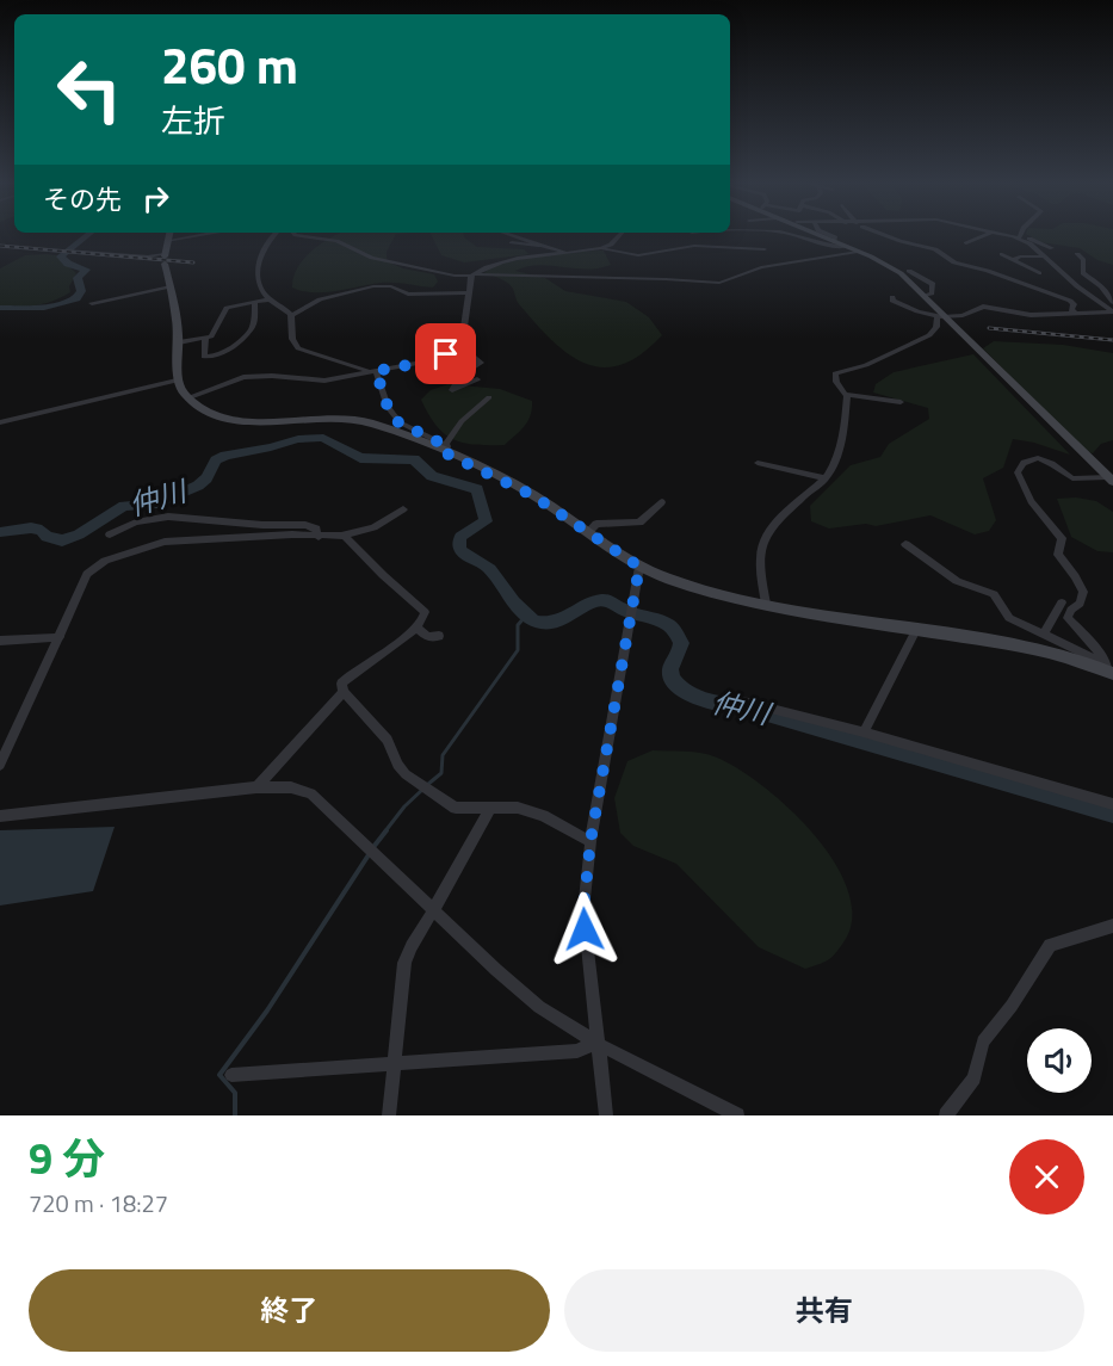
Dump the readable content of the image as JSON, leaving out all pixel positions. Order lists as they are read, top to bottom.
{
  "water": ["仲川"],
  "page": {
    "turn": ["260 m", "左折"],
    "then": "その先",
    "heading": ["9 分", "720 m · 18:27"],
    "buttons": ["終了", "共有"]
  }
}
